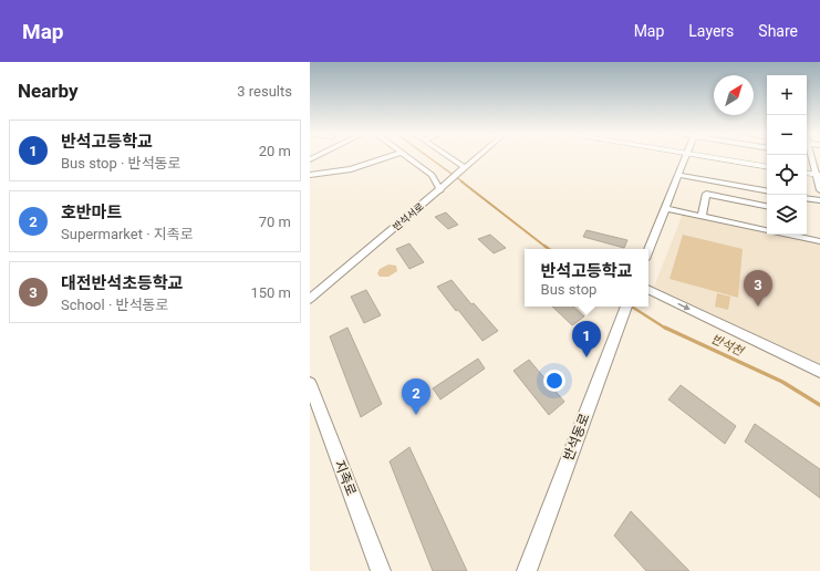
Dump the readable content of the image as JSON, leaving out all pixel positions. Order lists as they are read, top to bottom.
{
  "streets": {
    "street": ["반석서로", "반석동로", "지족로"]
  },
  "water": ["반석천"],
  "north": "top right",
  "page": {
    "header": "Map",
    "nav": ["Map", "Layers", "Share"],
    "heading": ["Nearby", "3 results"],
    "map_buttons": ["+", "−"],
    "list": [
      {
        "mark": "1",
        "name": "반석고등학교",
        "note": "Bus stop · 반석동로",
        "value": "20 m"
      },
      {
        "mark": "2",
        "name": "호반마트",
        "note": "Supermarket · 지족로",
        "value": "70 m"
      },
      {
        "mark": "3",
        "name": "대전반석초등학교",
        "note": "School · 반석동로",
        "value": "150 m"
      }
    ],
    "popup": ["반석고등학교", "Bus stop"],
    "pins": ["3", "1", "2"]
  }
}
